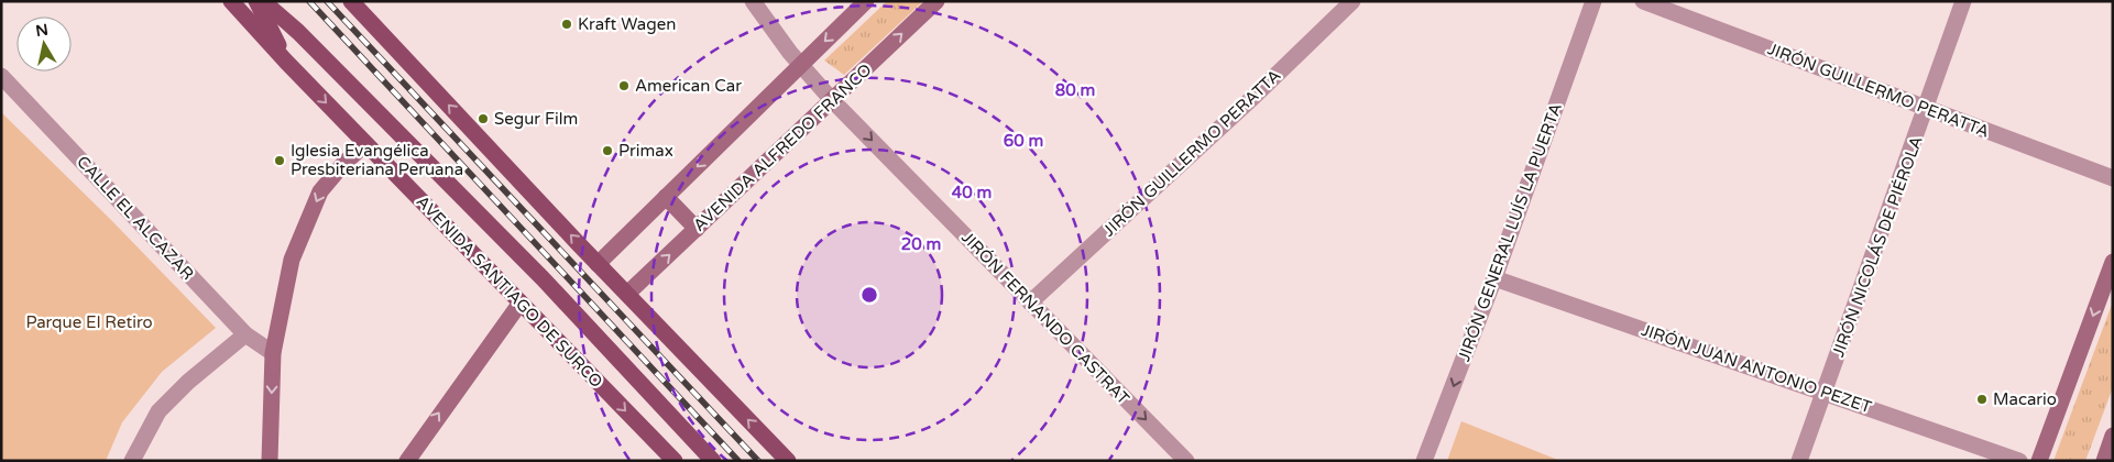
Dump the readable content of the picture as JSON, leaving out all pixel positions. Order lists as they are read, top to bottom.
{
  "streets": {
    "main road": ["AVENIDA SANTIAGO DE SURCO"],
    "street": [
      "JIRÓN GUILLERMO PERATTA",
      "AVENIDA ALFREDO FRANCO",
      "CALLE EL ALCAZAR",
      "JIRÓN GENERAL LUÍS LA PUERTA",
      "JIRÓN NICOLÁS DE PIÉROLA",
      "JIRÓN FERNANDO CASTRAT",
      "JIRÓN JUAN ANTONIO PEZET"
    ]
  },
  "crossings": [
    ["JIRÓN GUILLERMO PERATTA", "JIRÓN NICOLÁS DE PIÉROLA"],
    ["JIRÓN GUILLERMO PERATTA", "JIRÓN FERNANDO CASTRAT"],
    ["AVENIDA ALFREDO FRANCO", "JIRÓN FERNANDO CASTRAT"],
    ["JIRÓN GENERAL LUÍS LA PUERTA", "JIRÓN JUAN ANTONIO PEZET"],
    ["JIRÓN NICOLÁS DE PIÉROLA", "JIRÓN JUAN ANTONIO PEZET"]
  ],
  "one_way": ["JIRÓN GENERAL LUÍS LA PUERTA", "JIRÓN FERNANDO CASTRAT"],
  "parks": ["Parque El Retiro"],
  "places": [
    "Kraft Wagen",
    "American Car",
    "Segur Film",
    "Primax",
    "Iglesia Evangélica Presbiteriana Peruana",
    "Macario"
  ],
  "north": "top",
  "rings": [
    "80 m",
    "60 m",
    "40 m",
    "20 m"
  ]
}
